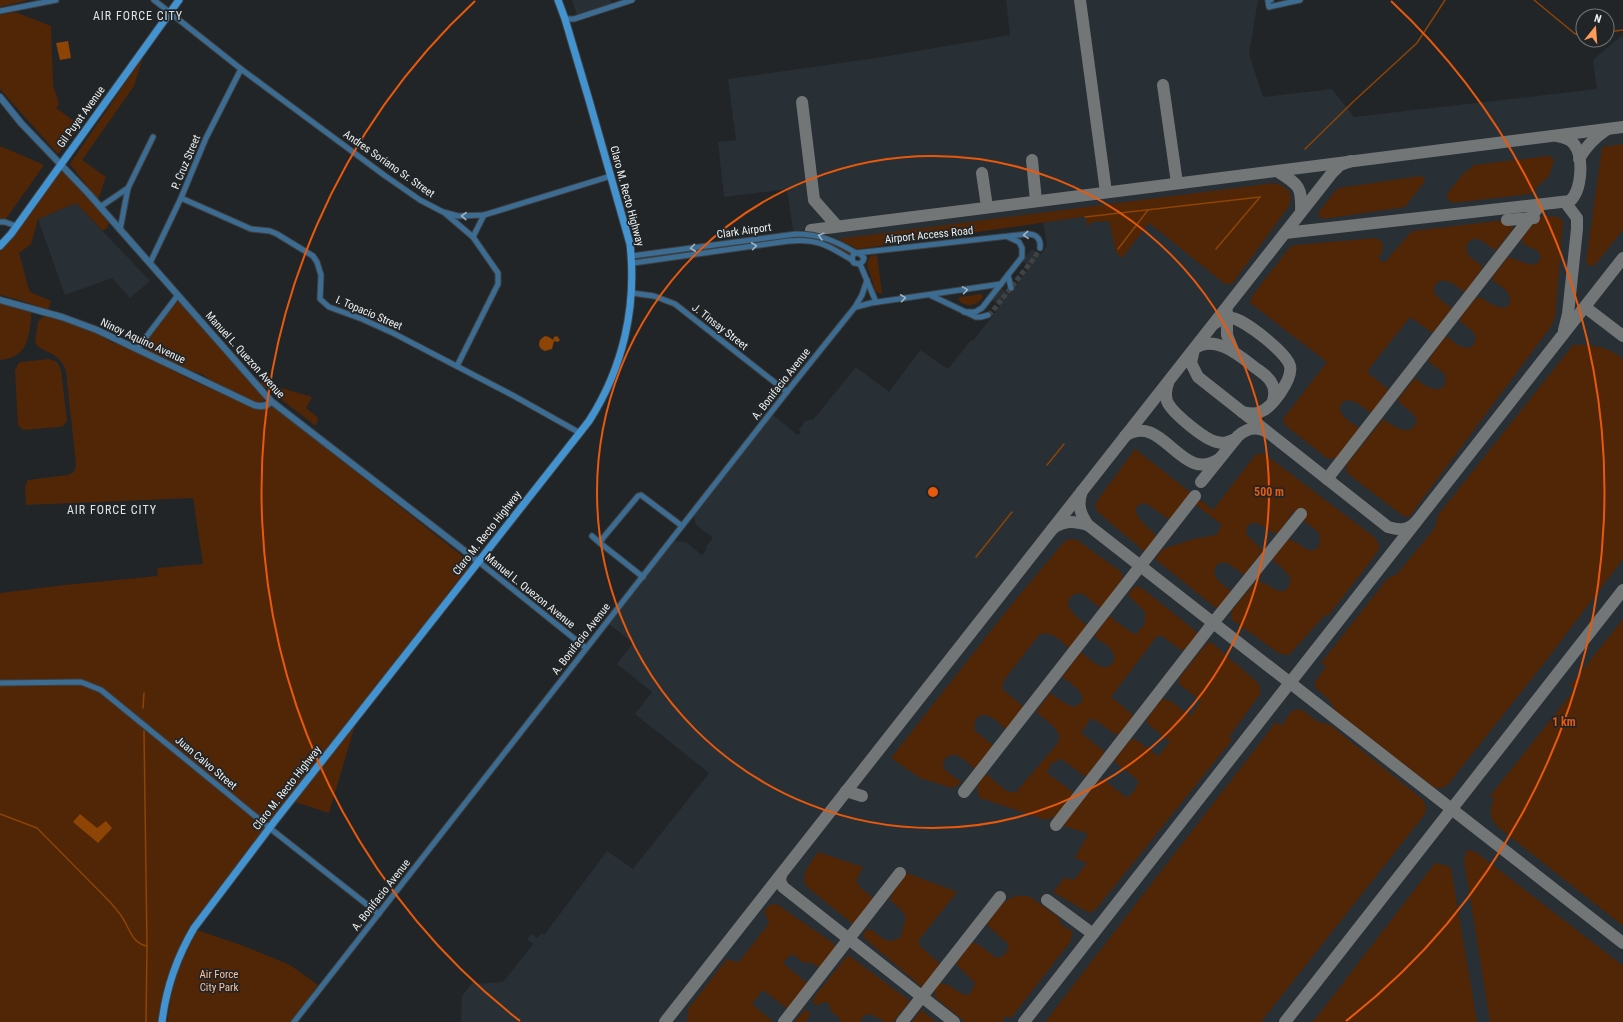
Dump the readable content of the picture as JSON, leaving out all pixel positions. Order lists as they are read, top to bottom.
{
  "streets": {
    "main road": ["Gil Puyat Avenue", "Claro M. Recto Highway"],
    "street": [
      "P. Cruz Street",
      "Andres Soriano Sr. Street",
      "Clark Airport",
      "Airport Access Road",
      "I. Topacio Street",
      "J. Tinsay Street",
      "Ninoy Aquino Avenue",
      "Manuel L. Quezon Avenue",
      "A. Bonifacio Avenue",
      "Juan Calvo Street"
    ]
  },
  "crossings": [
    ["Gil Puyat Avenue", "Andres Soriano Sr. Street"],
    ["Gil Puyat Avenue", "Manuel L. Quezon Avenue"],
    ["P. Cruz Street", "Andres Soriano Sr. Street"],
    ["P. Cruz Street", "I. Topacio Street"],
    ["P. Cruz Street", "Manuel L. Quezon Avenue"],
    ["Andres Soriano Sr. Street", "Claro M. Recto Highway"],
    ["Claro M. Recto Highway", "Clark Airport"],
    ["Claro M. Recto Highway", "I. Topacio Street"],
    ["Claro M. Recto Highway", "J. Tinsay Street"],
    ["Claro M. Recto Highway", "Manuel L. Quezon Avenue"],
    ["Claro M. Recto Highway", "Juan Calvo Street"],
    ["Clark Airport", "Airport Access Road"],
    ["J. Tinsay Street", "A. Bonifacio Avenue"],
    ["Ninoy Aquino Avenue", "Manuel L. Quezon Avenue"],
    ["Manuel L. Quezon Avenue", "A. Bonifacio Avenue"],
    ["A. Bonifacio Avenue", "Juan Calvo Street"]
  ],
  "districts": ["AIR FORCE CITY", "AIR FORCE CITY"],
  "parks": ["Air Force City Park"],
  "north": "top",
  "rings": ["500 m", "1 km"]
}
